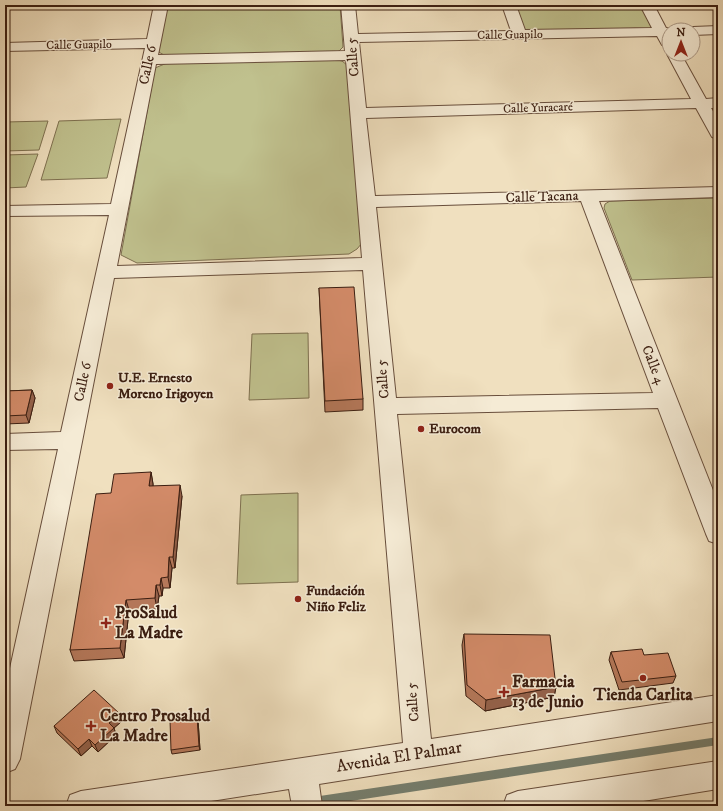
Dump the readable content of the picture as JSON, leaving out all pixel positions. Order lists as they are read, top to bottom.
{
  "streets": {
    "street": [
      "Calle Guapilo",
      "Calle 5",
      "Calle 6",
      "Calle Yuracaré",
      "Calle Tacana",
      "Calle 4",
      "Avenida El Palmar"
    ]
  },
  "crossings": [
    ["Calle Guapilo", "Calle 5"],
    ["Calle Guapilo", "Calle 6"],
    ["Calle 5", "Calle Yuracaré"],
    ["Calle 5", "Calle Tacana"],
    ["Calle 5", "Avenida El Palmar"],
    ["Calle Tacana", "Calle 4"]
  ],
  "places": {
    "other": [
      "U.E. Ernesto Moreno Irigoyen",
      "Eurocom",
      "Fundación Niño Feliz",
      "Tienda Carlita"
    ],
    "health": ["ProSalud La Madre", "Farmacia 13 de Junio", "Centro Prosalud La Madre"]
  },
  "north": "top"
}
